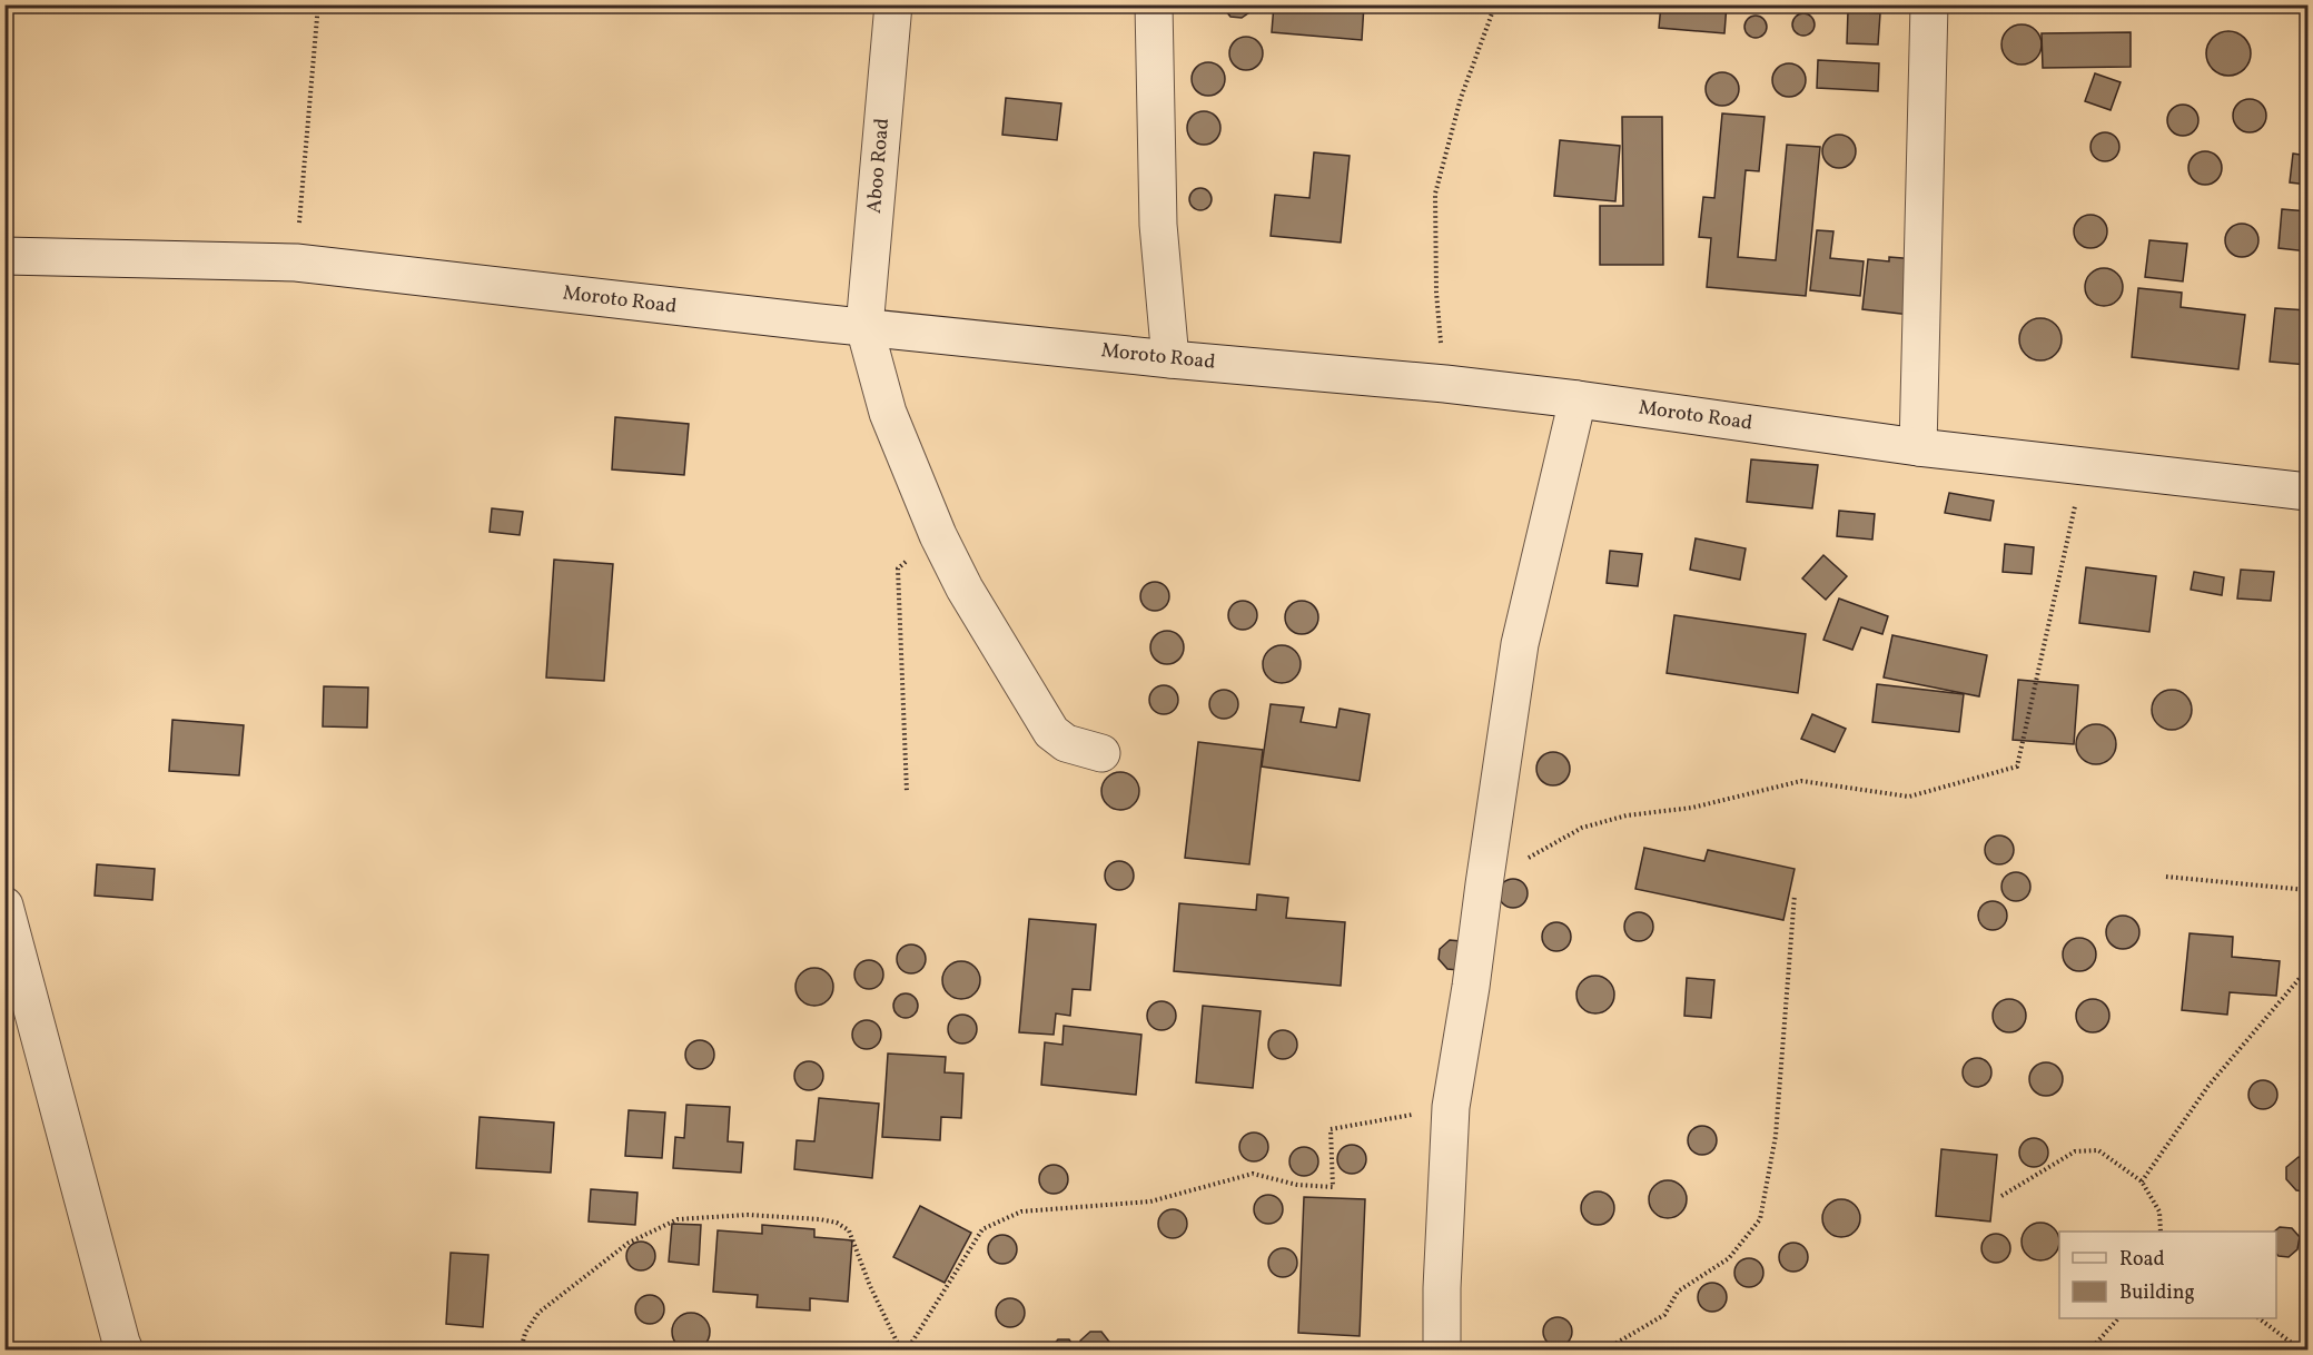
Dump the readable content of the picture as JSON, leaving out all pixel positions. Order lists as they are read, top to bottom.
{
  "streets": {
    "street": ["Aboo Road", "Moroto Road"]
  },
  "crossings": [
    ["Aboo Road", "Moroto Road"]
  ],
  "legend": ["Road", "Building"]
}
